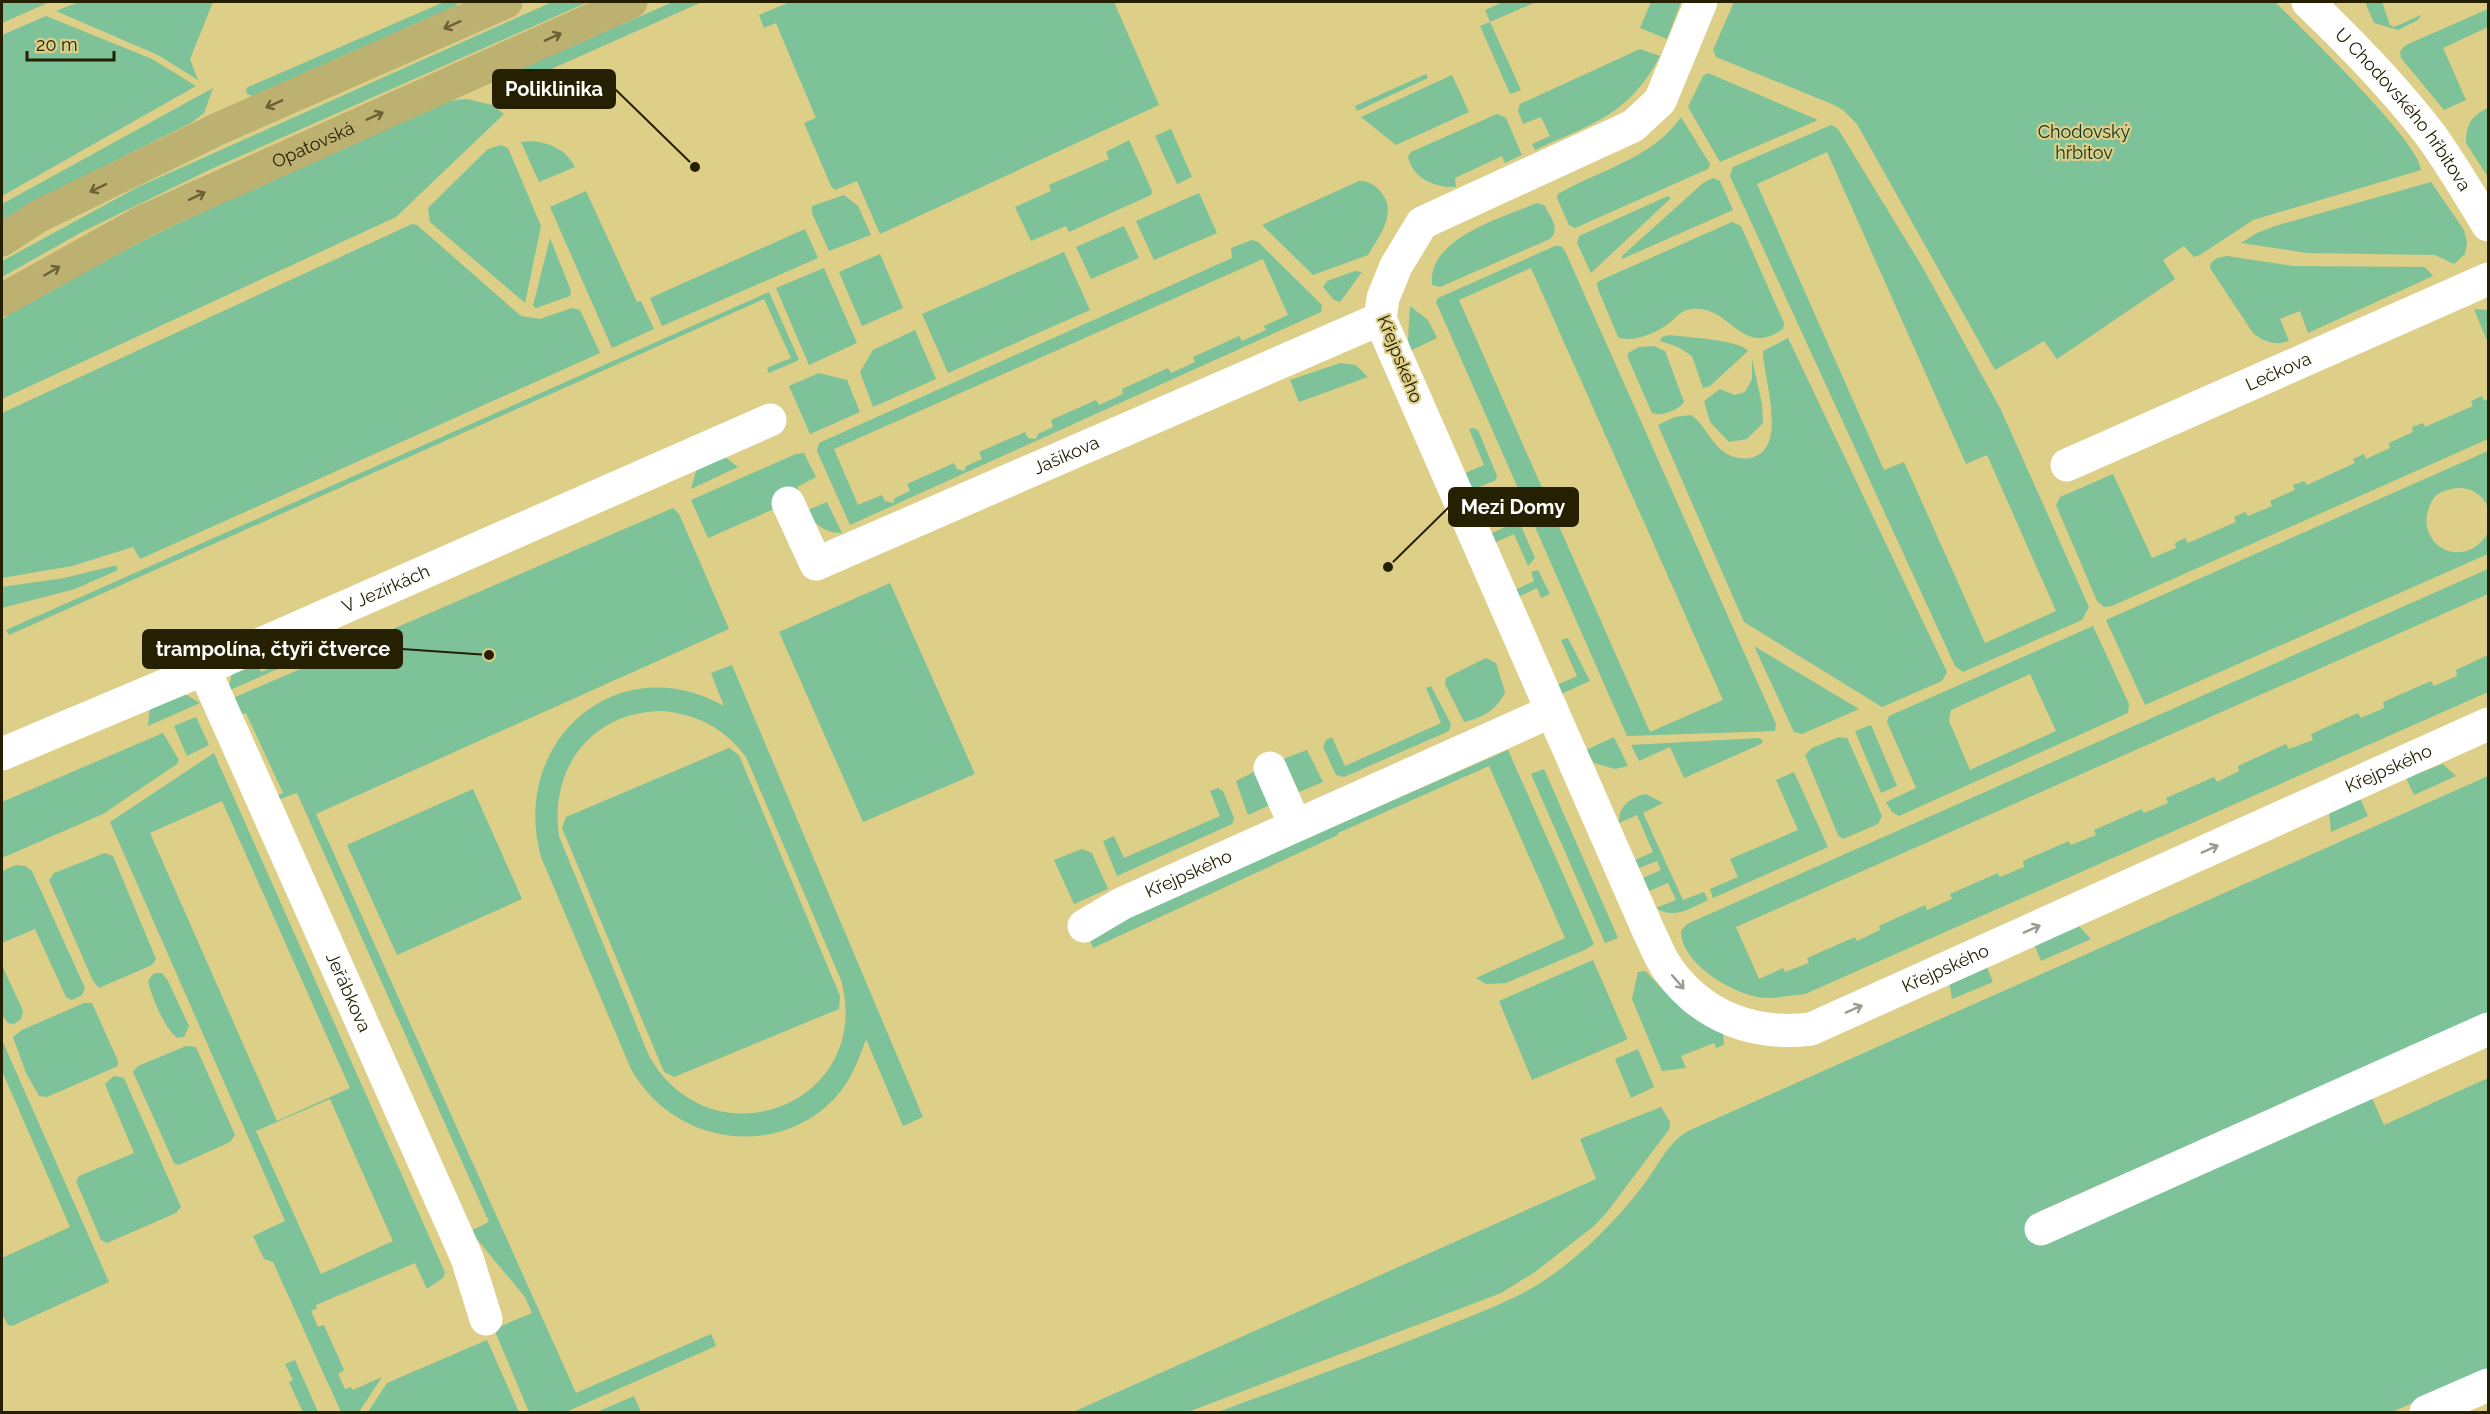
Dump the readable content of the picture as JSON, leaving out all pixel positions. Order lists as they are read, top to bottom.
{
  "streets": {
    "main road": ["Opatovská"],
    "street": [
      "U Chodovského hřbitova",
      "Křejpského",
      "Lečkova",
      "Jašíkova",
      "V Jezírkách",
      "Jeřábkova"
    ]
  },
  "crossings": [
    ["Křejpského", "Jašíkova"],
    ["V Jezírkách", "Jeřábkova"]
  ],
  "parks": ["Chodovský hřbitov"],
  "places": ["Poliklinika", "Mezi Domy", "trampolína, čtyři čtverce"],
  "scale_bar": "20 m"
}
